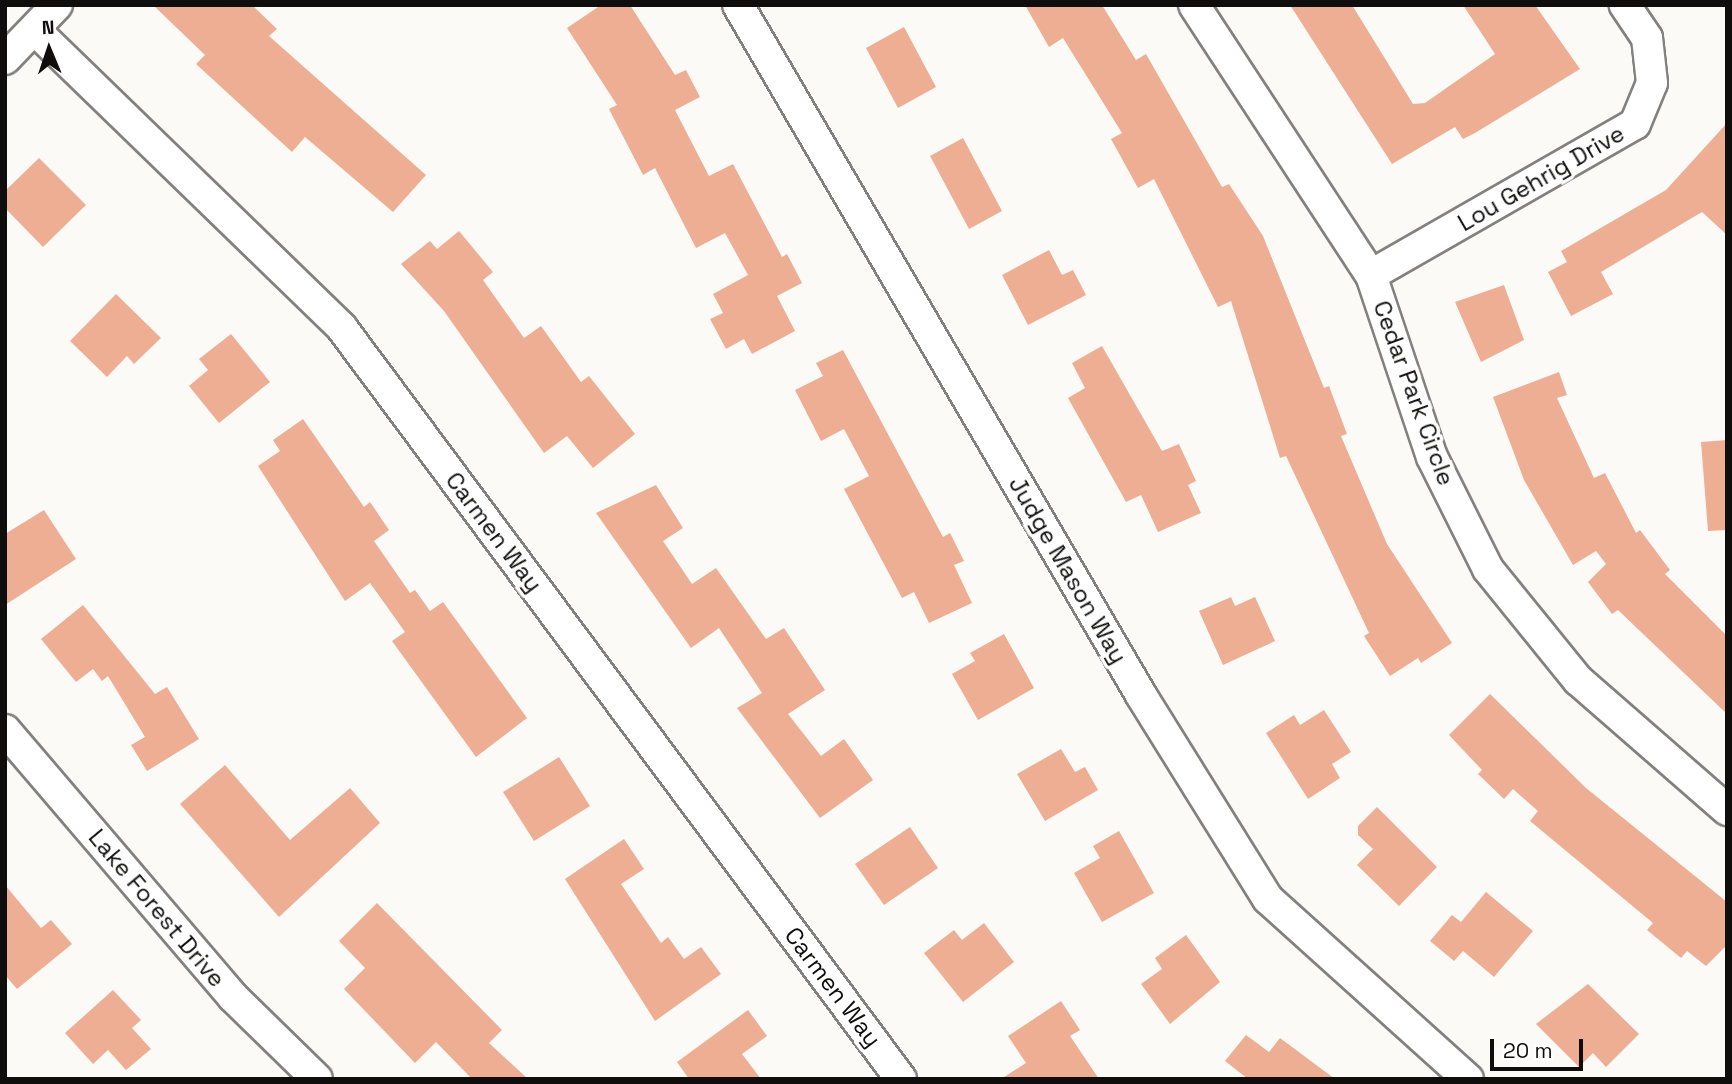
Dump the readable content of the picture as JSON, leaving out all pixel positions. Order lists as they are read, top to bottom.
{
  "streets": {
    "street": [
      "Lou Gehrig Drive",
      "Cedar Park Circle",
      "Carmen Way",
      "Judge Mason Way",
      "Lake Forest Drive"
    ]
  },
  "crossings": [
    ["Lou Gehrig Drive", "Cedar Park Circle"]
  ],
  "scale_bar": "20 m",
  "north": "top"
}
